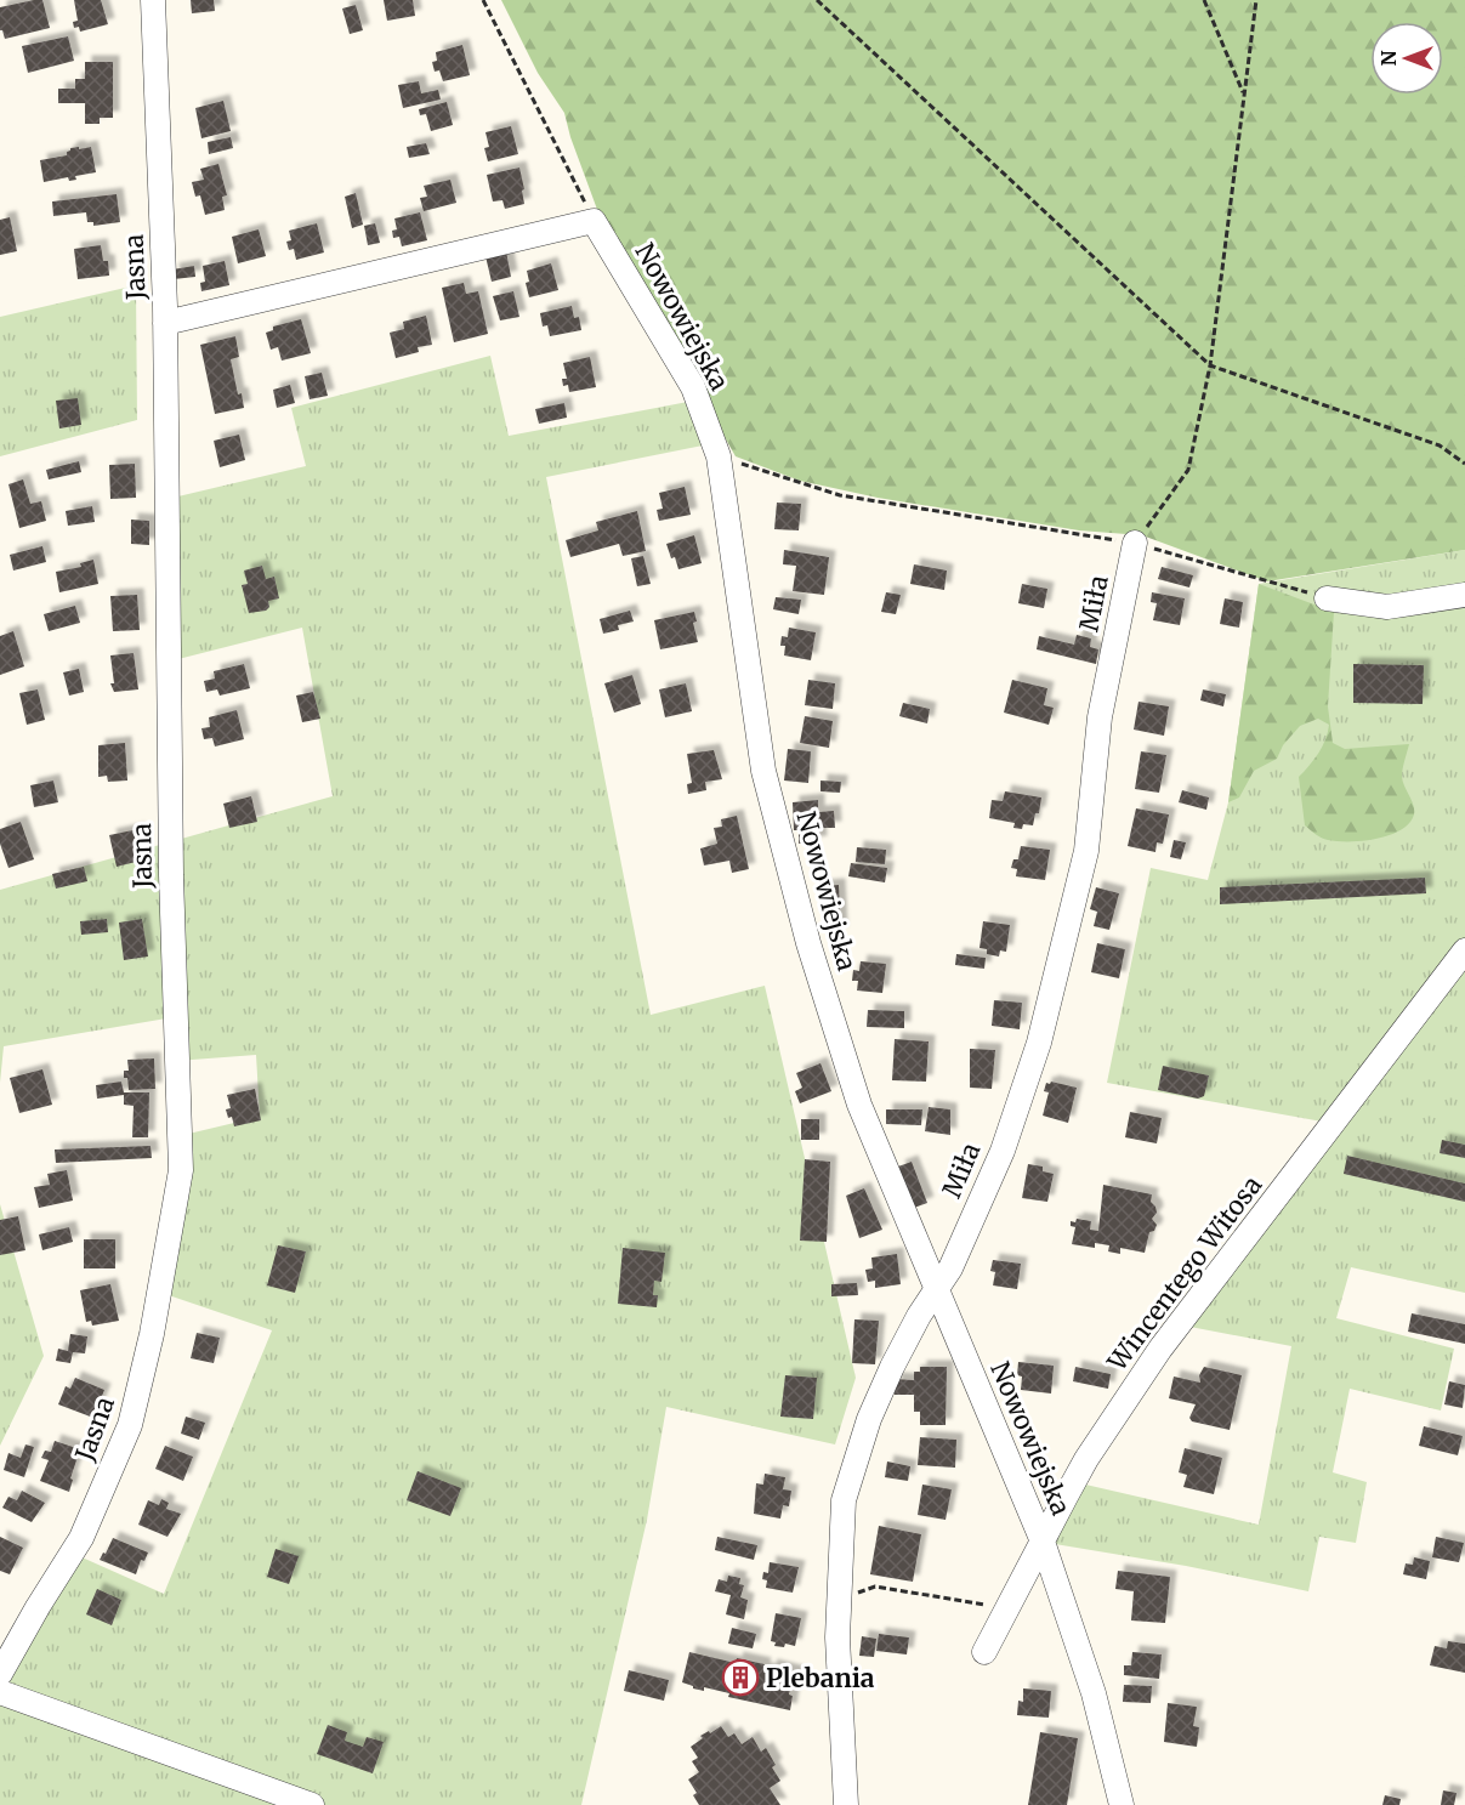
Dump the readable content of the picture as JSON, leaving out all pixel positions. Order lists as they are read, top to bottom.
{
  "streets": {
    "street": [
      "Jasna",
      "Nowowiejska",
      "Miła",
      "Wincentego Witosa"
    ]
  },
  "crossings": [
    ["Nowowiejska", "Miła"],
    ["Nowowiejska", "Wincentego Witosa"]
  ],
  "places": {
    "building": ["Plebania"]
  },
  "north": "left"
}
